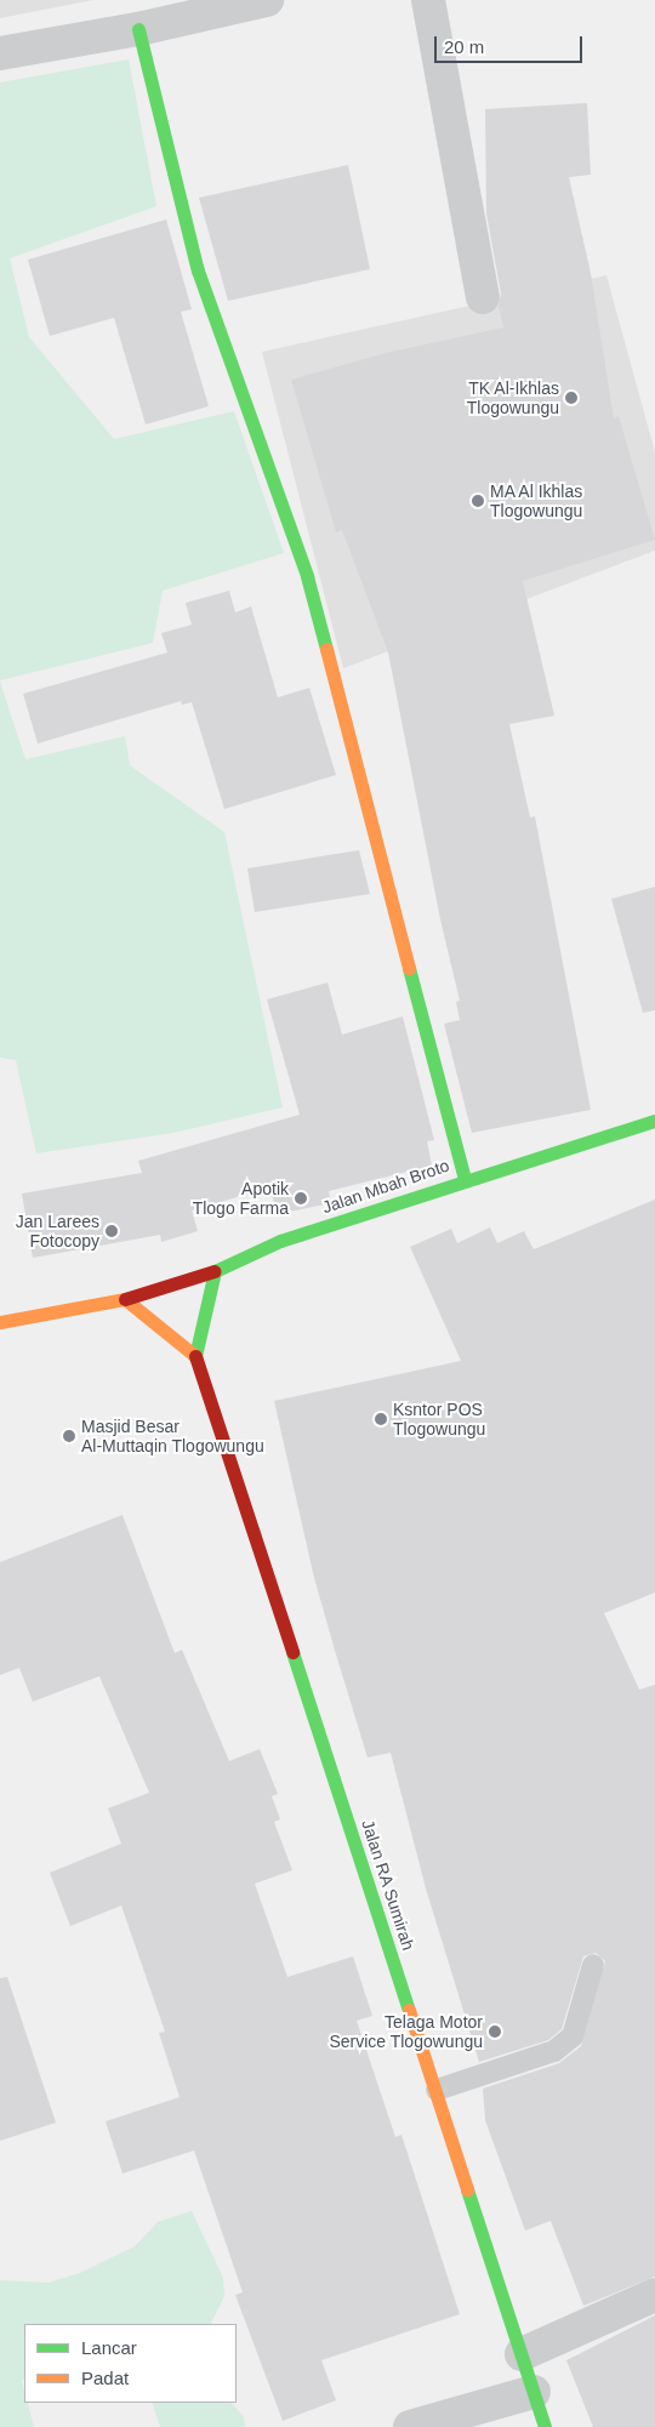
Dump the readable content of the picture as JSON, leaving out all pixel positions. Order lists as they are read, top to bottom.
{
  "streets": {
    "main road": ["Jalan Mbah Broto", "Jalan RA Sumirah"]
  },
  "places": [
    "TK Al-Ikhlas Tlogowungu",
    "MA Al Ikhlas Tlogowungu",
    "Apotik Tlogo Farma",
    "Jan Larees Fotocopy",
    "Ksntor POS Tlogowungu",
    "Masjid Besar Al-Muttaqin Tlogowungu",
    "Telaga Motor Service Tlogowungu"
  ],
  "legend": ["Lancar", "Padat"],
  "scale_bar": "20 m"
}
